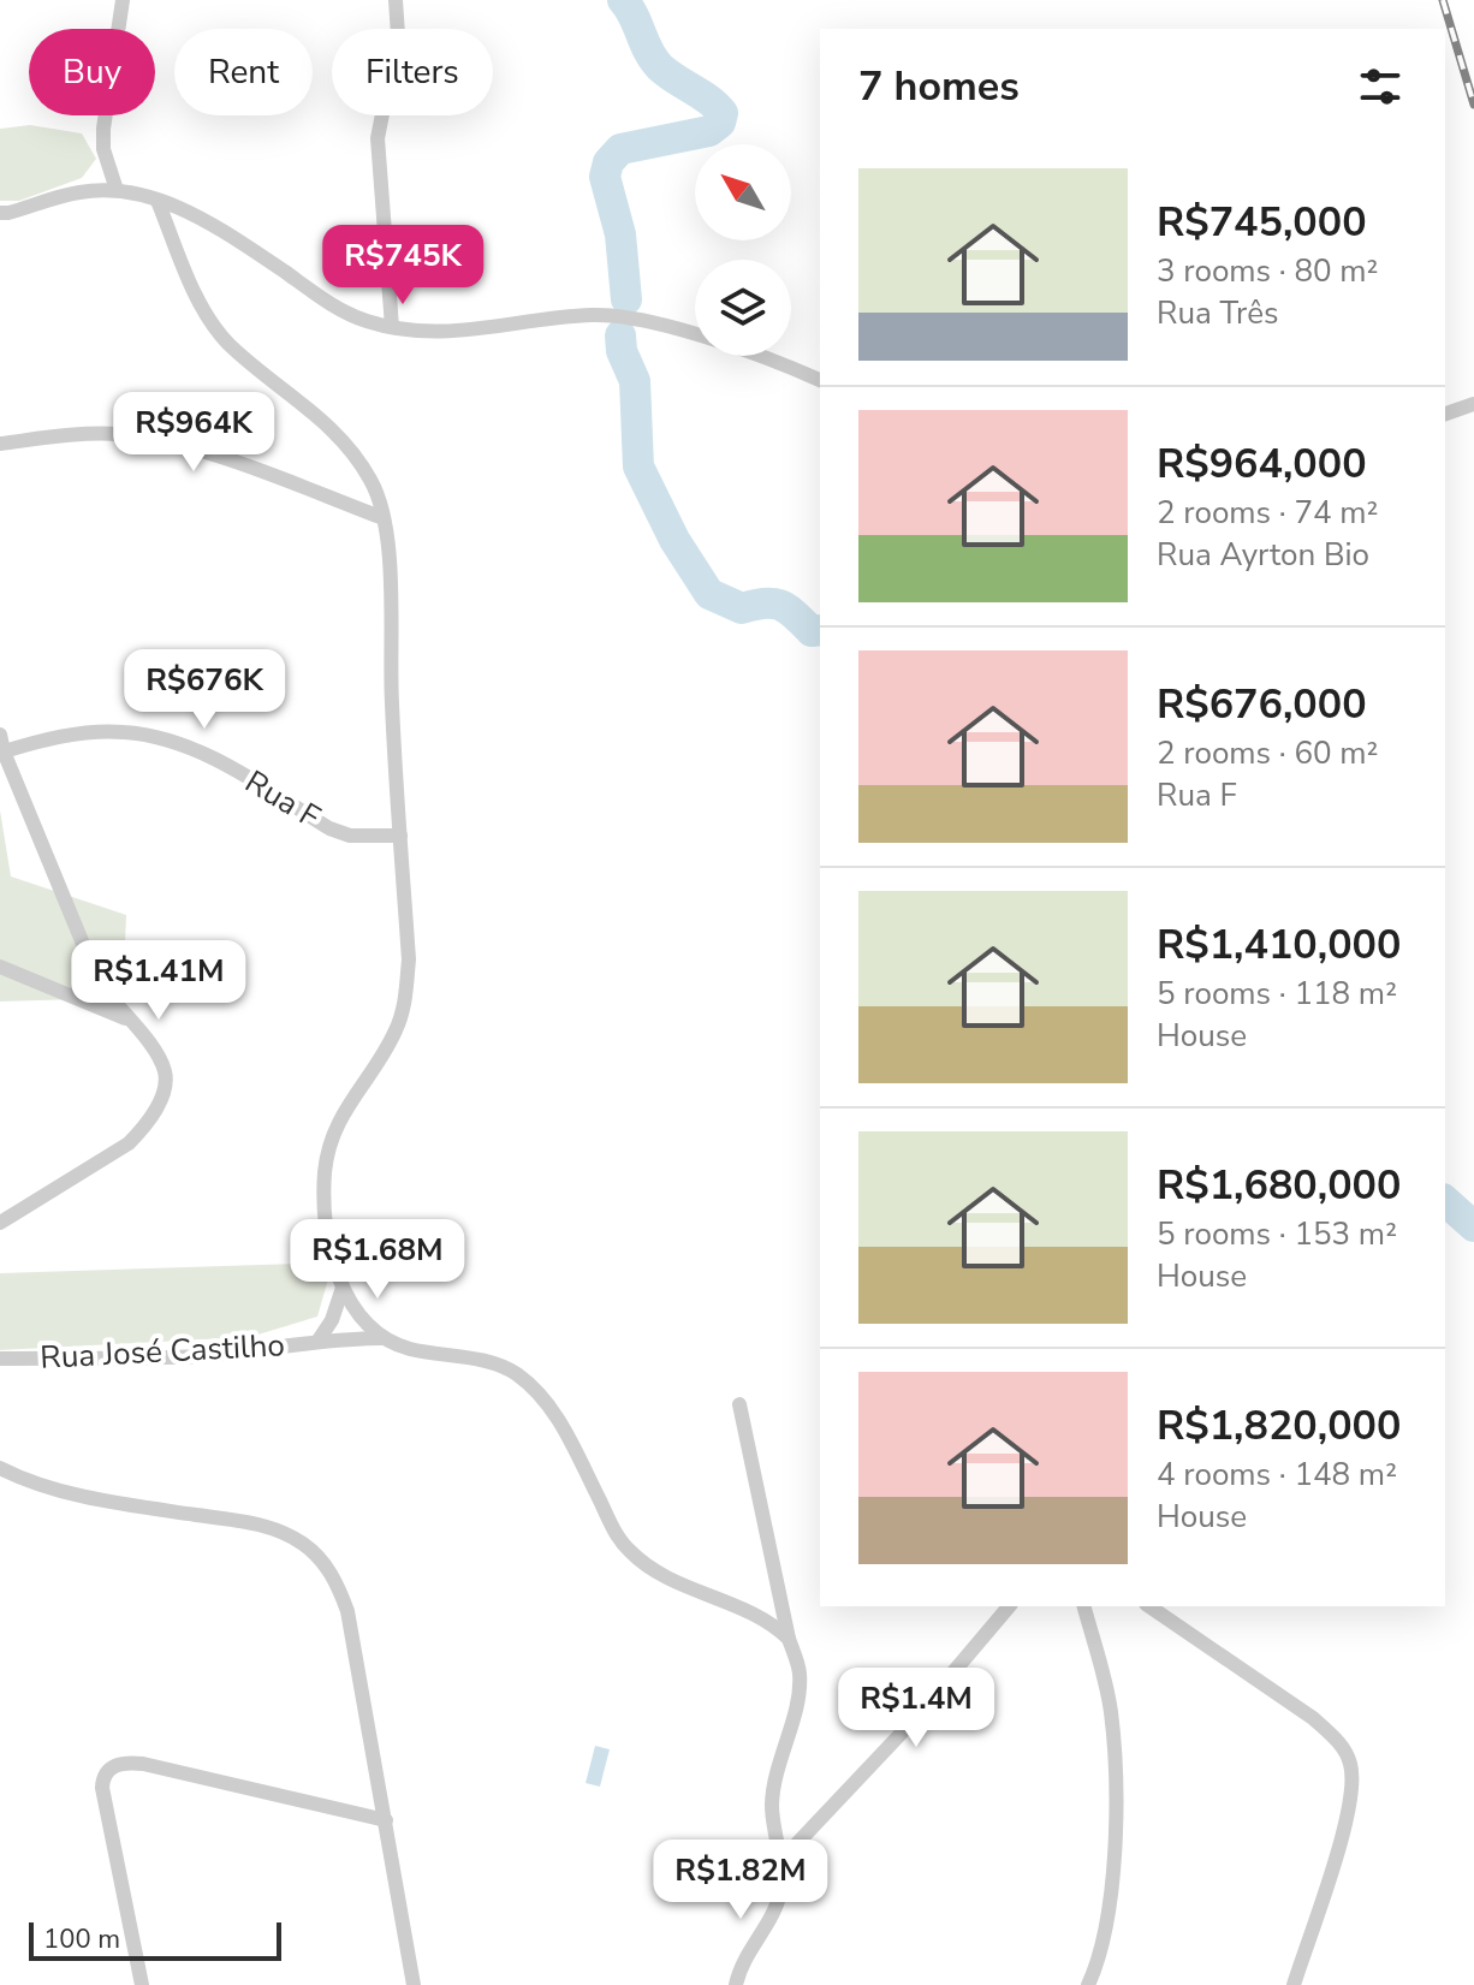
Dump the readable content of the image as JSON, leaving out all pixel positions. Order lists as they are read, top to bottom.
{
  "streets": {
    "street": ["Rua F", "Rua José Castilho"]
  },
  "scale_bar": "100 m",
  "north": "top left",
  "page": {
    "chip": ["Buy", "Rent", "Filters"],
    "heading": "7 homes",
    "list": [
      {
        "name": "R$745,000",
        "note": "3 rooms · 80 m² · Rua Três"
      },
      {
        "name": "R$964,000",
        "note": "2 rooms · 74 m² · Rua Ayrton Bio"
      },
      {
        "name": "R$676,000",
        "note": "2 rooms · 60 m² · Rua F"
      },
      {
        "name": "R$1,410,000",
        "note": "5 rooms · 118 m² · House"
      },
      {
        "name": "R$1,680,000",
        "note": "5 rooms · 153 m² · House"
      },
      {
        "name": "R$1,820,000",
        "note": "4 rooms · 148 m² · House"
      }
    ],
    "price": [
      "R$745K",
      "R$964K",
      "R$676K",
      "R$1.41M",
      "R$1.68M",
      "R$1.4M",
      "R$1.82M"
    ],
    "scale": "100 m"
  }
}
